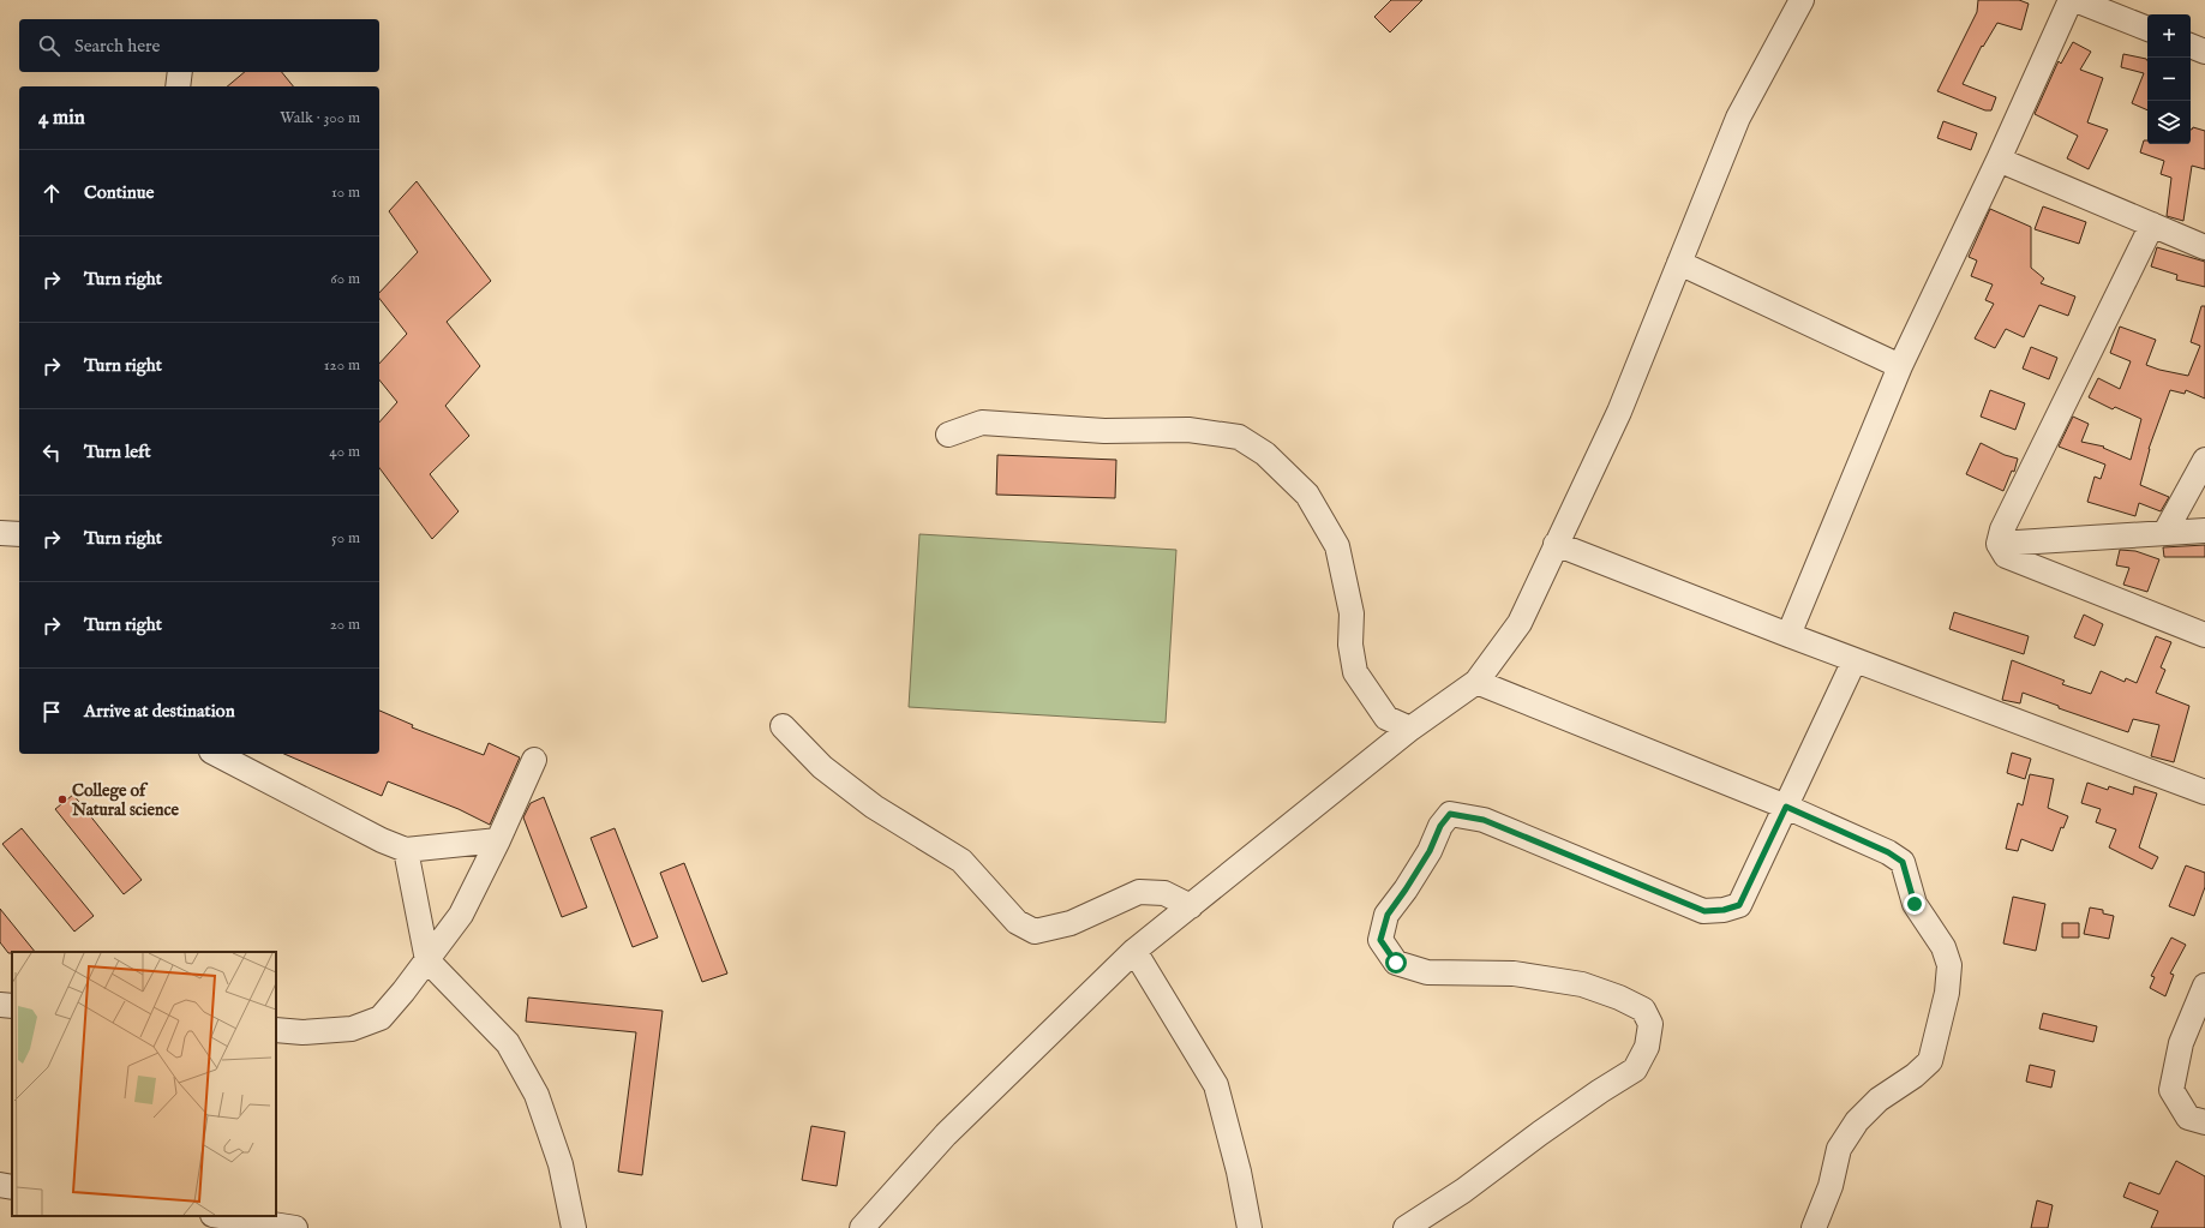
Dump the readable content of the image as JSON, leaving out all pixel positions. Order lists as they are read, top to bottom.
{
  "places": ["College of Natural science"],
  "page": {
    "map_buttons": ["+", "−"],
    "search": "Search here",
    "heading": ["4 min", "Walk · 300 m"],
    "list": [
      ["Continue", "10 m"],
      ["Turn right", "60 m"],
      ["Turn right", "120 m"],
      ["Turn left", "40 m"],
      ["Turn right", "50 m"],
      ["Turn right", "20 m"],
      "Arrive at destination"
    ]
  }
}
